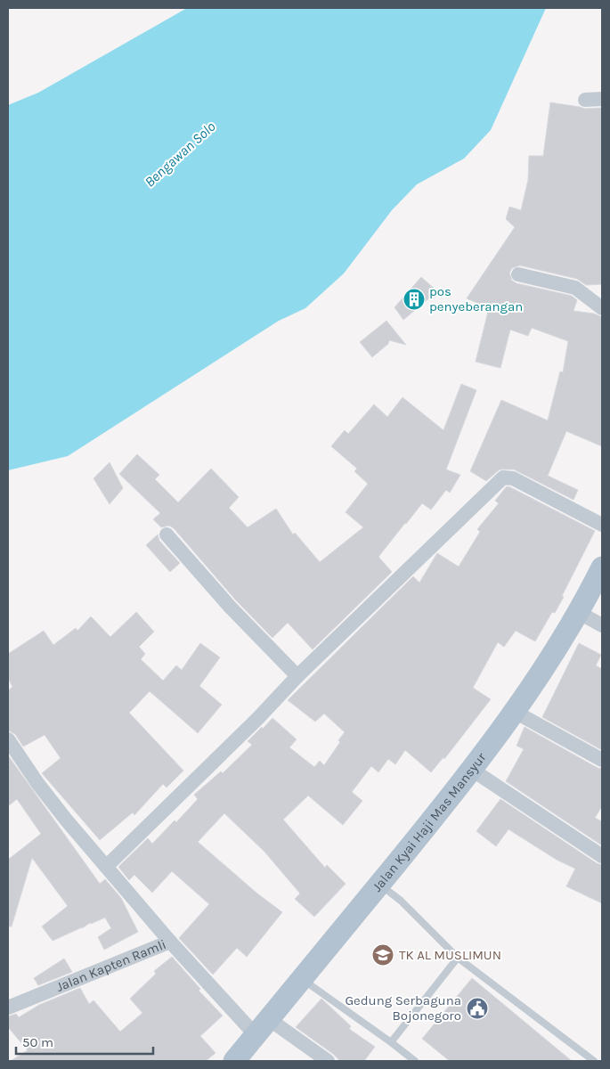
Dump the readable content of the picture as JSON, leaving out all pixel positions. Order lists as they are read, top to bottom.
{
  "streets": {
    "main road": ["Jalan Kyai Haji Mas Mansyur"],
    "street": ["Jalan Kapten Ramli"]
  },
  "crossings": [
    ["Jalan Kyai Haji Mas Mansyur", "Jalan Kapten Ramli"]
  ],
  "water": ["Bengawan Solo"],
  "places": {
    "building": ["pos penyeberangan"],
    "school or university": ["TK AL MUSLIMUN"],
    "public building": ["Gedung Serbaguna Bojonegoro"]
  },
  "scale_bar": "50 m"
}
